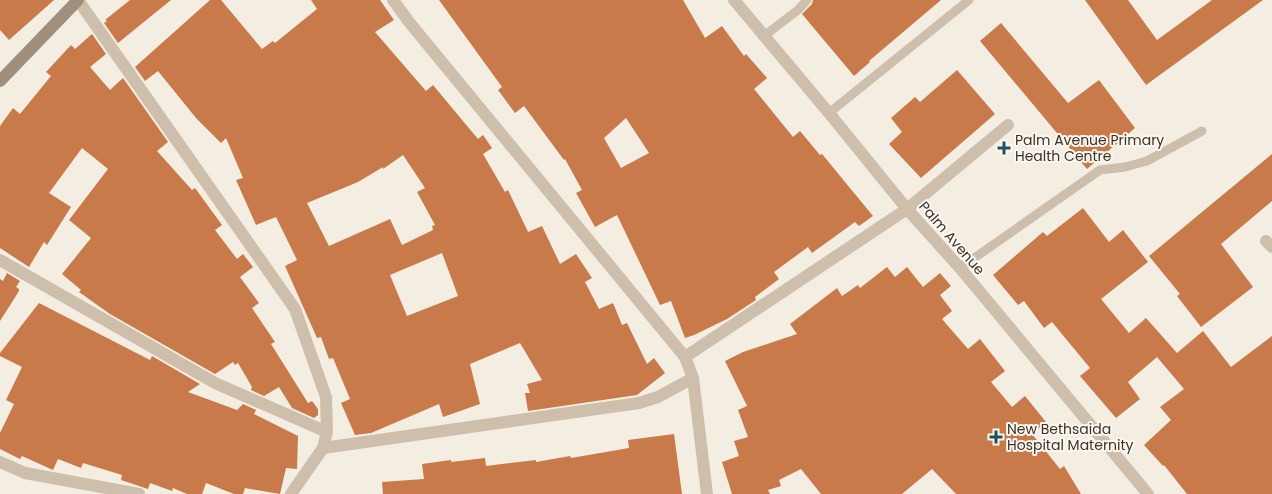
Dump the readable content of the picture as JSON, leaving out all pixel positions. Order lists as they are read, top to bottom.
{
  "streets": {
    "street": ["Palm Avenue"]
  },
  "places": {
    "health": ["Palm Avenue Primary Health Centre", "New Bethsaida Hospital Maternity"]
  }
}
